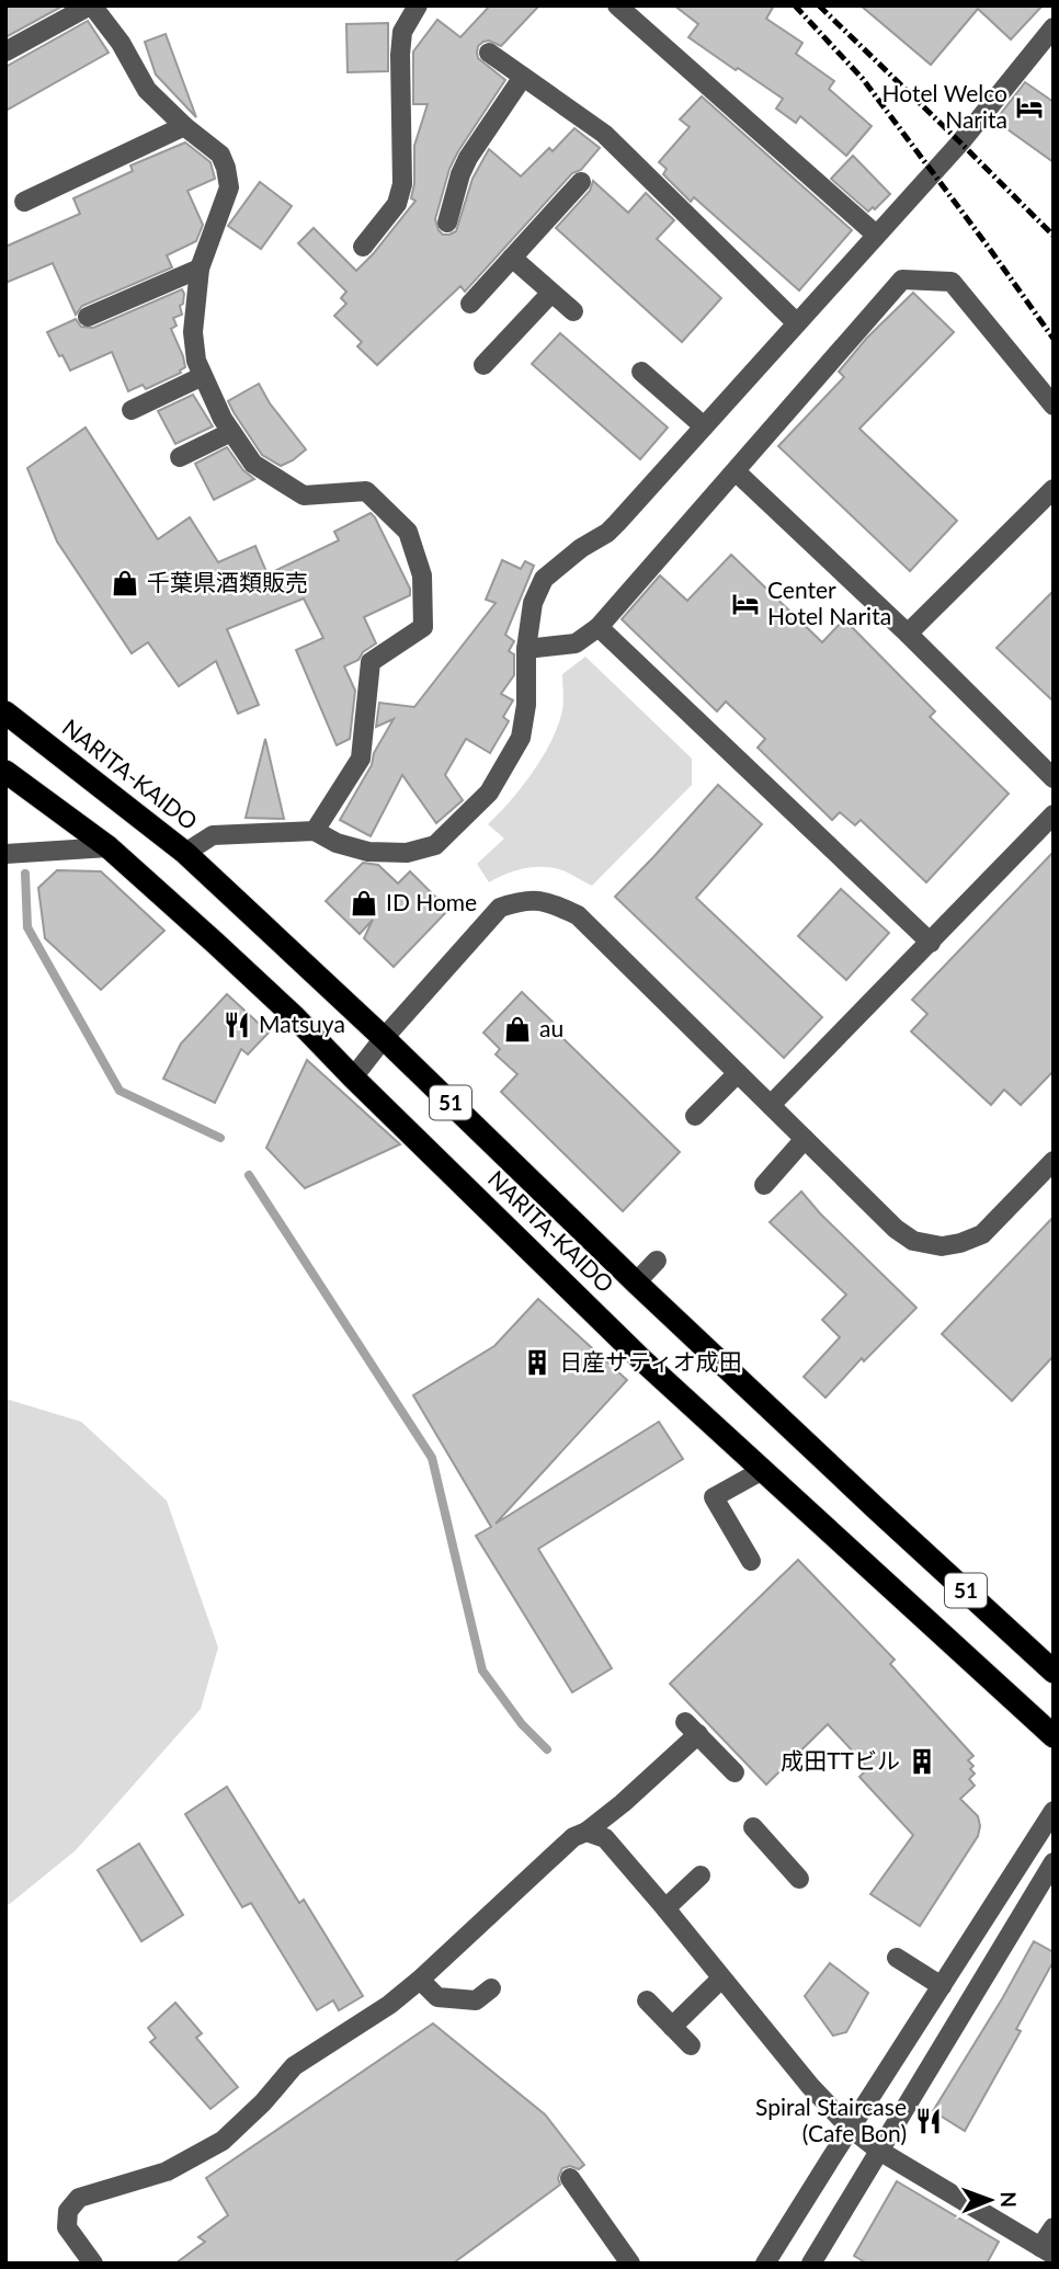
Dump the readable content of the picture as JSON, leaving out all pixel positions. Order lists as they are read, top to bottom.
{
  "streets": {
    "highway": ["NARITA-KAIDO", "51"]
  },
  "places": {
    "hotel": ["Hotel Welco Narita", "Center Hotel Narita"],
    "shop": ["千葉県酒類販売", "ID Home", "au"],
    "restaurant": ["Matsuya", "Spiral Staircase (Cafe Bon)"],
    "building": ["日産サティオ成田", "成田TTビル"]
  },
  "north": "right"
}
